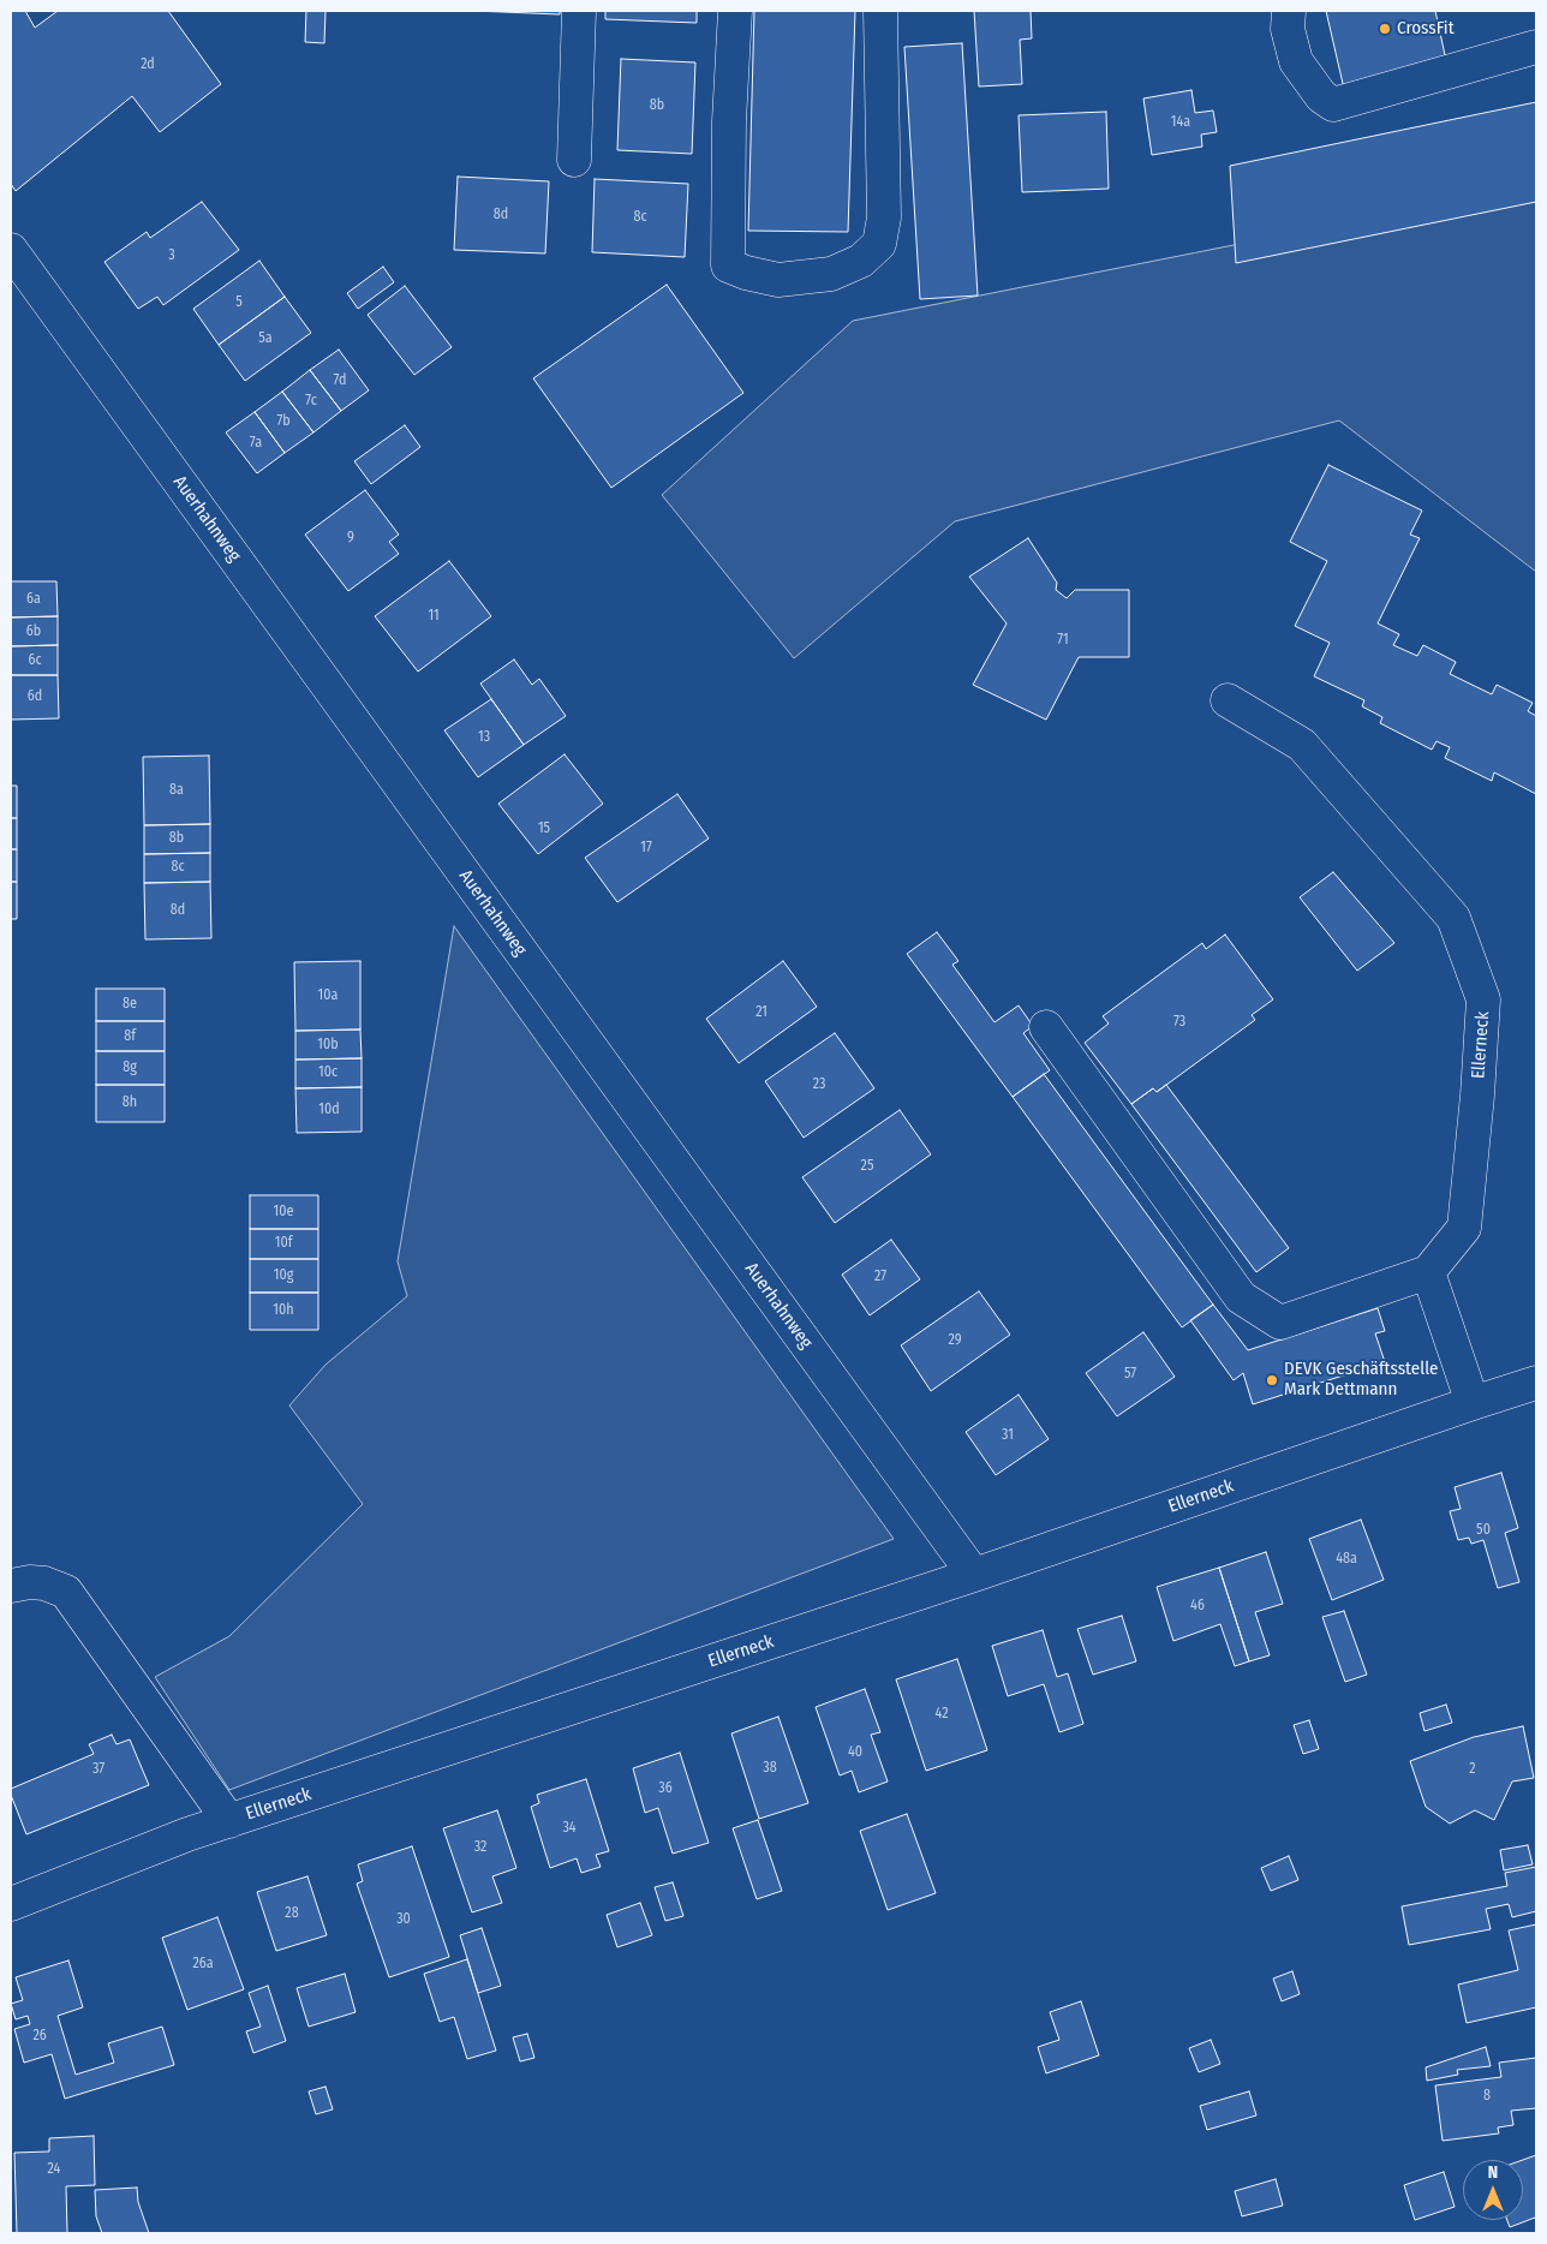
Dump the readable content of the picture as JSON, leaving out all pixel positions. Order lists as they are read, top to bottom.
{
  "streets": {
    "street": ["Auerhahnweg", "Ellerneck"]
  },
  "crossings": [
    ["Auerhahnweg", "Ellerneck"]
  ],
  "places": ["CrossFit", "DEVK Geschäftsstelle Mark Dettmann"],
  "house_numbers": [
    "2d",
    "8b",
    "14a",
    "8d",
    "8c",
    "3",
    "5",
    "5a",
    "7d",
    "7c",
    "7b",
    "7a",
    "9",
    "6a",
    "11",
    "6b",
    "71",
    "6c",
    "6d",
    "13",
    "8a",
    "15",
    "8b",
    "17",
    "8c",
    "8d",
    "10a",
    "8e",
    "21",
    "73",
    "8f",
    "10b",
    "8g",
    "10c",
    "23",
    "8h",
    "10d",
    "25",
    "10e",
    "10f",
    "10g",
    "27",
    "10h",
    "29",
    "57",
    "31",
    "50",
    "48a",
    "46",
    "42",
    "40",
    "38",
    "37",
    "2",
    "36",
    "34",
    "32",
    "28",
    "30",
    "26a",
    "26",
    "8",
    "24"
  ],
  "north": "top"
}
